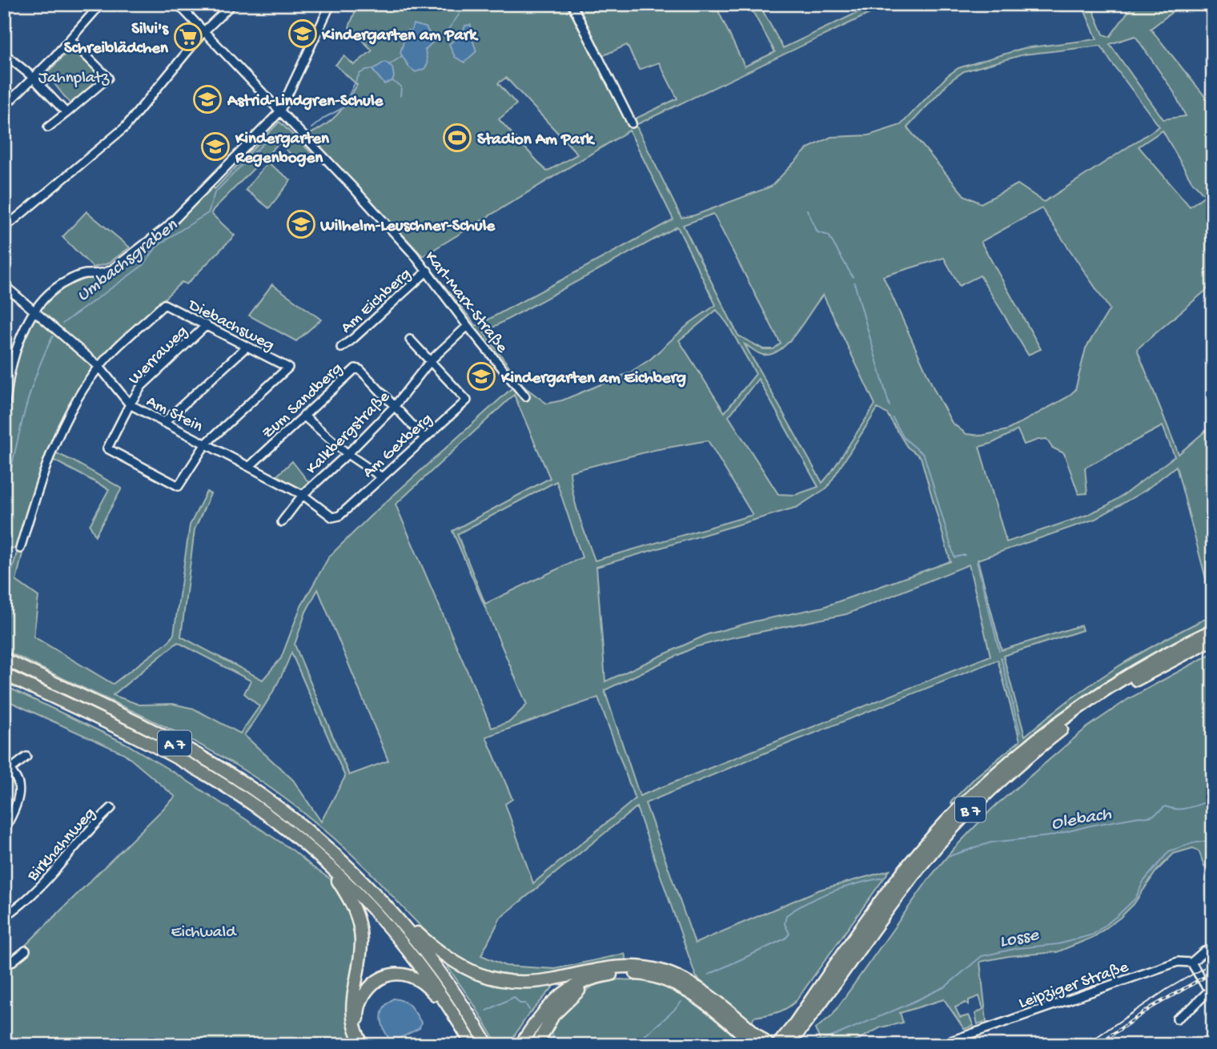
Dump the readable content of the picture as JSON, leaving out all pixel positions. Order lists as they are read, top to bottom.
{
  "streets": {
    "highway": ["A 7", "B 7"],
    "street": [
      "Am Eichberg",
      "Karl-Marx-Straße",
      "Diebachsweg",
      "Werraweg",
      "Zum Sandberg",
      "Am Stein",
      "Kalkbergstraße",
      "Am Gexberg",
      "Birkhahnweg",
      "Leipziger Straße"
    ]
  },
  "crossings": [
    ["Am Eichberg", "Karl-Marx-Straße"],
    ["Karl-Marx-Straße", "Kalkbergstraße"],
    ["Diebachsweg", "Werraweg"],
    ["Diebachsweg", "Am Stein"],
    ["Werraweg", "Am Stein"],
    ["Zum Sandberg", "Am Stein"],
    ["Zum Sandberg", "Kalkbergstraße"],
    ["Am Stein", "Kalkbergstraße"],
    ["Am Stein", "Am Gexberg"],
    ["Kalkbergstraße", "Am Gexberg"]
  ],
  "water": ["Umbachsgraben", "Olebach", "Losse"],
  "parks": ["Jahnplatz", "Eichwald"],
  "places": {
    "school or university": [
      "Kindergarten am Park",
      "Astrid-Lindgren-Schule",
      "Kindergarten Regenbogen",
      "Wilhelm-Leuschner-Schule",
      "Kindergarten am Eichberg"
    ],
    "supermarket": ["Silvi's Schreiblädchen"],
    "sports": ["Stadion Am Park"]
  }
}
